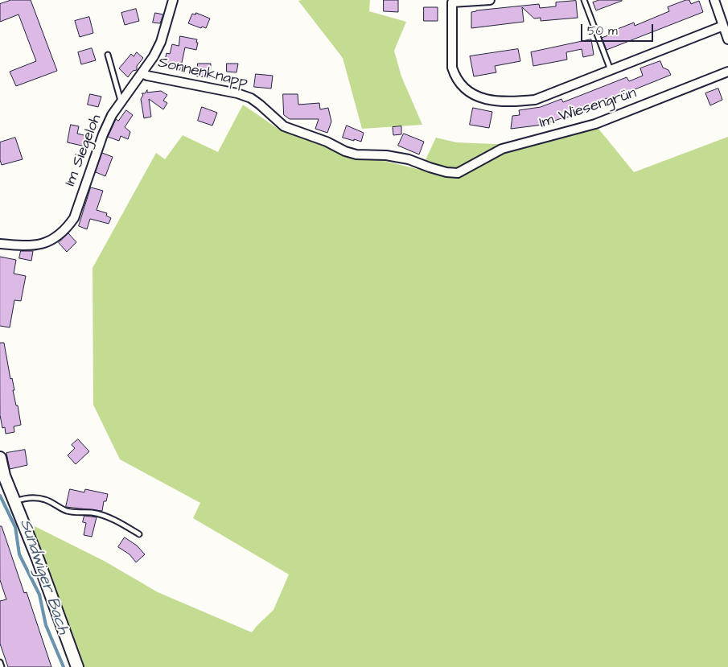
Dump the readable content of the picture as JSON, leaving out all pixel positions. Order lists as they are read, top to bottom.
{
  "streets": {
    "street": ["Sonnenknapp", "Im Wiesengrün", "Im Siegeloh"]
  },
  "crossings": [
    ["Sonnenknapp", "Im Wiesengrün"],
    ["Sonnenknapp", "Im Siegeloh"]
  ],
  "water": ["Sundwiger Bach"],
  "scale_bar": "50 m"
}
